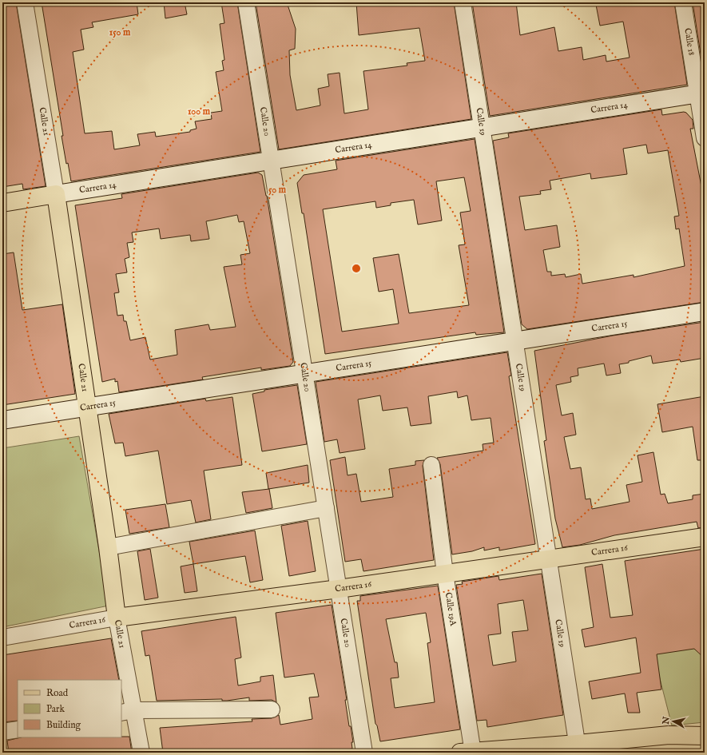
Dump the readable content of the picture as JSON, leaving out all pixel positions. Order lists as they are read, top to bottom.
{
  "streets": {
    "main road": [
      "Carrera 14",
      "Calle 21",
      "Carrera 15",
      "Carrera 16"
    ],
    "street": [
      "Calle 18",
      "Calle 20",
      "Calle 19",
      "Calle 19A"
    ]
  },
  "crossings": [
    ["Calle 18", "Carrera 14"],
    ["Carrera 14", "Calle 21"],
    ["Carrera 14", "Calle 20"],
    ["Carrera 14", "Calle 19"],
    ["Calle 21", "Carrera 15"],
    ["Calle 21", "Carrera 16"],
    ["Calle 20", "Carrera 15"],
    ["Calle 20", "Carrera 16"],
    ["Calle 19", "Carrera 15"],
    ["Calle 19", "Carrera 16"],
    ["Carrera 16", "Calle 19A"]
  ],
  "legend": ["Road", "Park", "Building"],
  "north": "left",
  "rings": ["150 m", "100 m", "50 m"]
}
